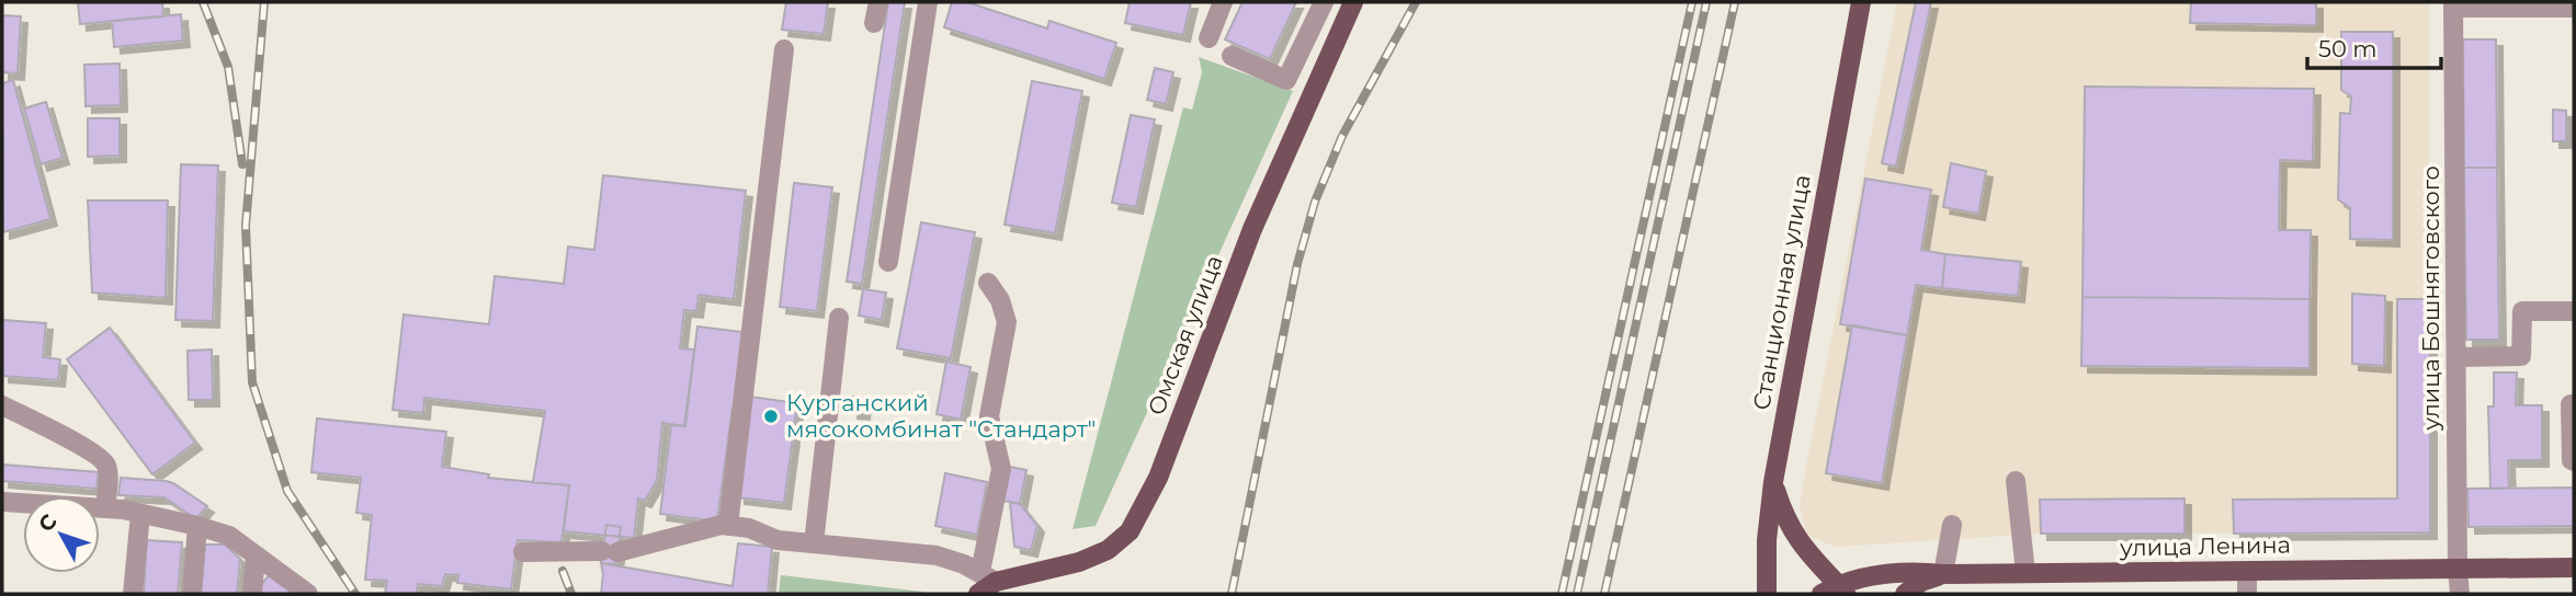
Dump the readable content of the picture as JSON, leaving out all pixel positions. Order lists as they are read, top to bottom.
{
  "streets": {
    "main road": ["Станционная улица", "Омская улица", "улица Ленина"],
    "street": ["улица Бошняговского"]
  },
  "crossings": [
    ["Станционная улица", "улица Ленина"],
    ["улица Бошняговского", "улица Ленина"]
  ],
  "places": ["Курганский мясокомбинат \"Стандарт\""],
  "scale_bar": "50 m",
  "north": "top left"
}
